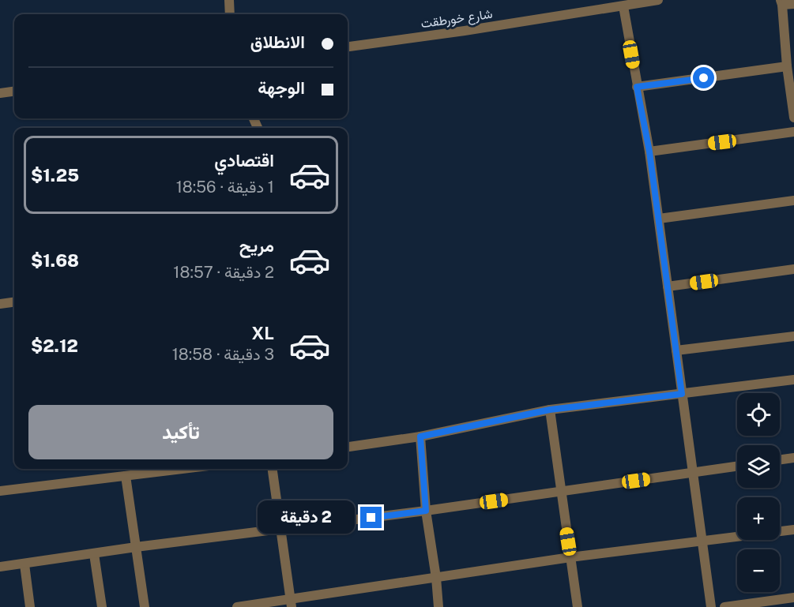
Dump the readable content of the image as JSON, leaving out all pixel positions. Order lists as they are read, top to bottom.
{
  "streets": {
    "street": ["شارع خورطقت"]
  },
  "page": {
    "banner": ["الانطلاق", "الوجهة"],
    "list": [
      {
        "name": "اقتصادي",
        "note": "1 دقيقة · 18:56",
        "value": "$1.25"
      },
      {
        "name": "مريح",
        "note": "2 دقيقة · 18:57",
        "value": "$1.68"
      },
      {
        "name": "XL",
        "note": "3 دقيقة · 18:58",
        "value": "$2.12"
      }
    ],
    "map_buttons": ["+", "−"],
    "buttons": "تأكيد",
    "bubble": "2 دقيقة"
  }
}
